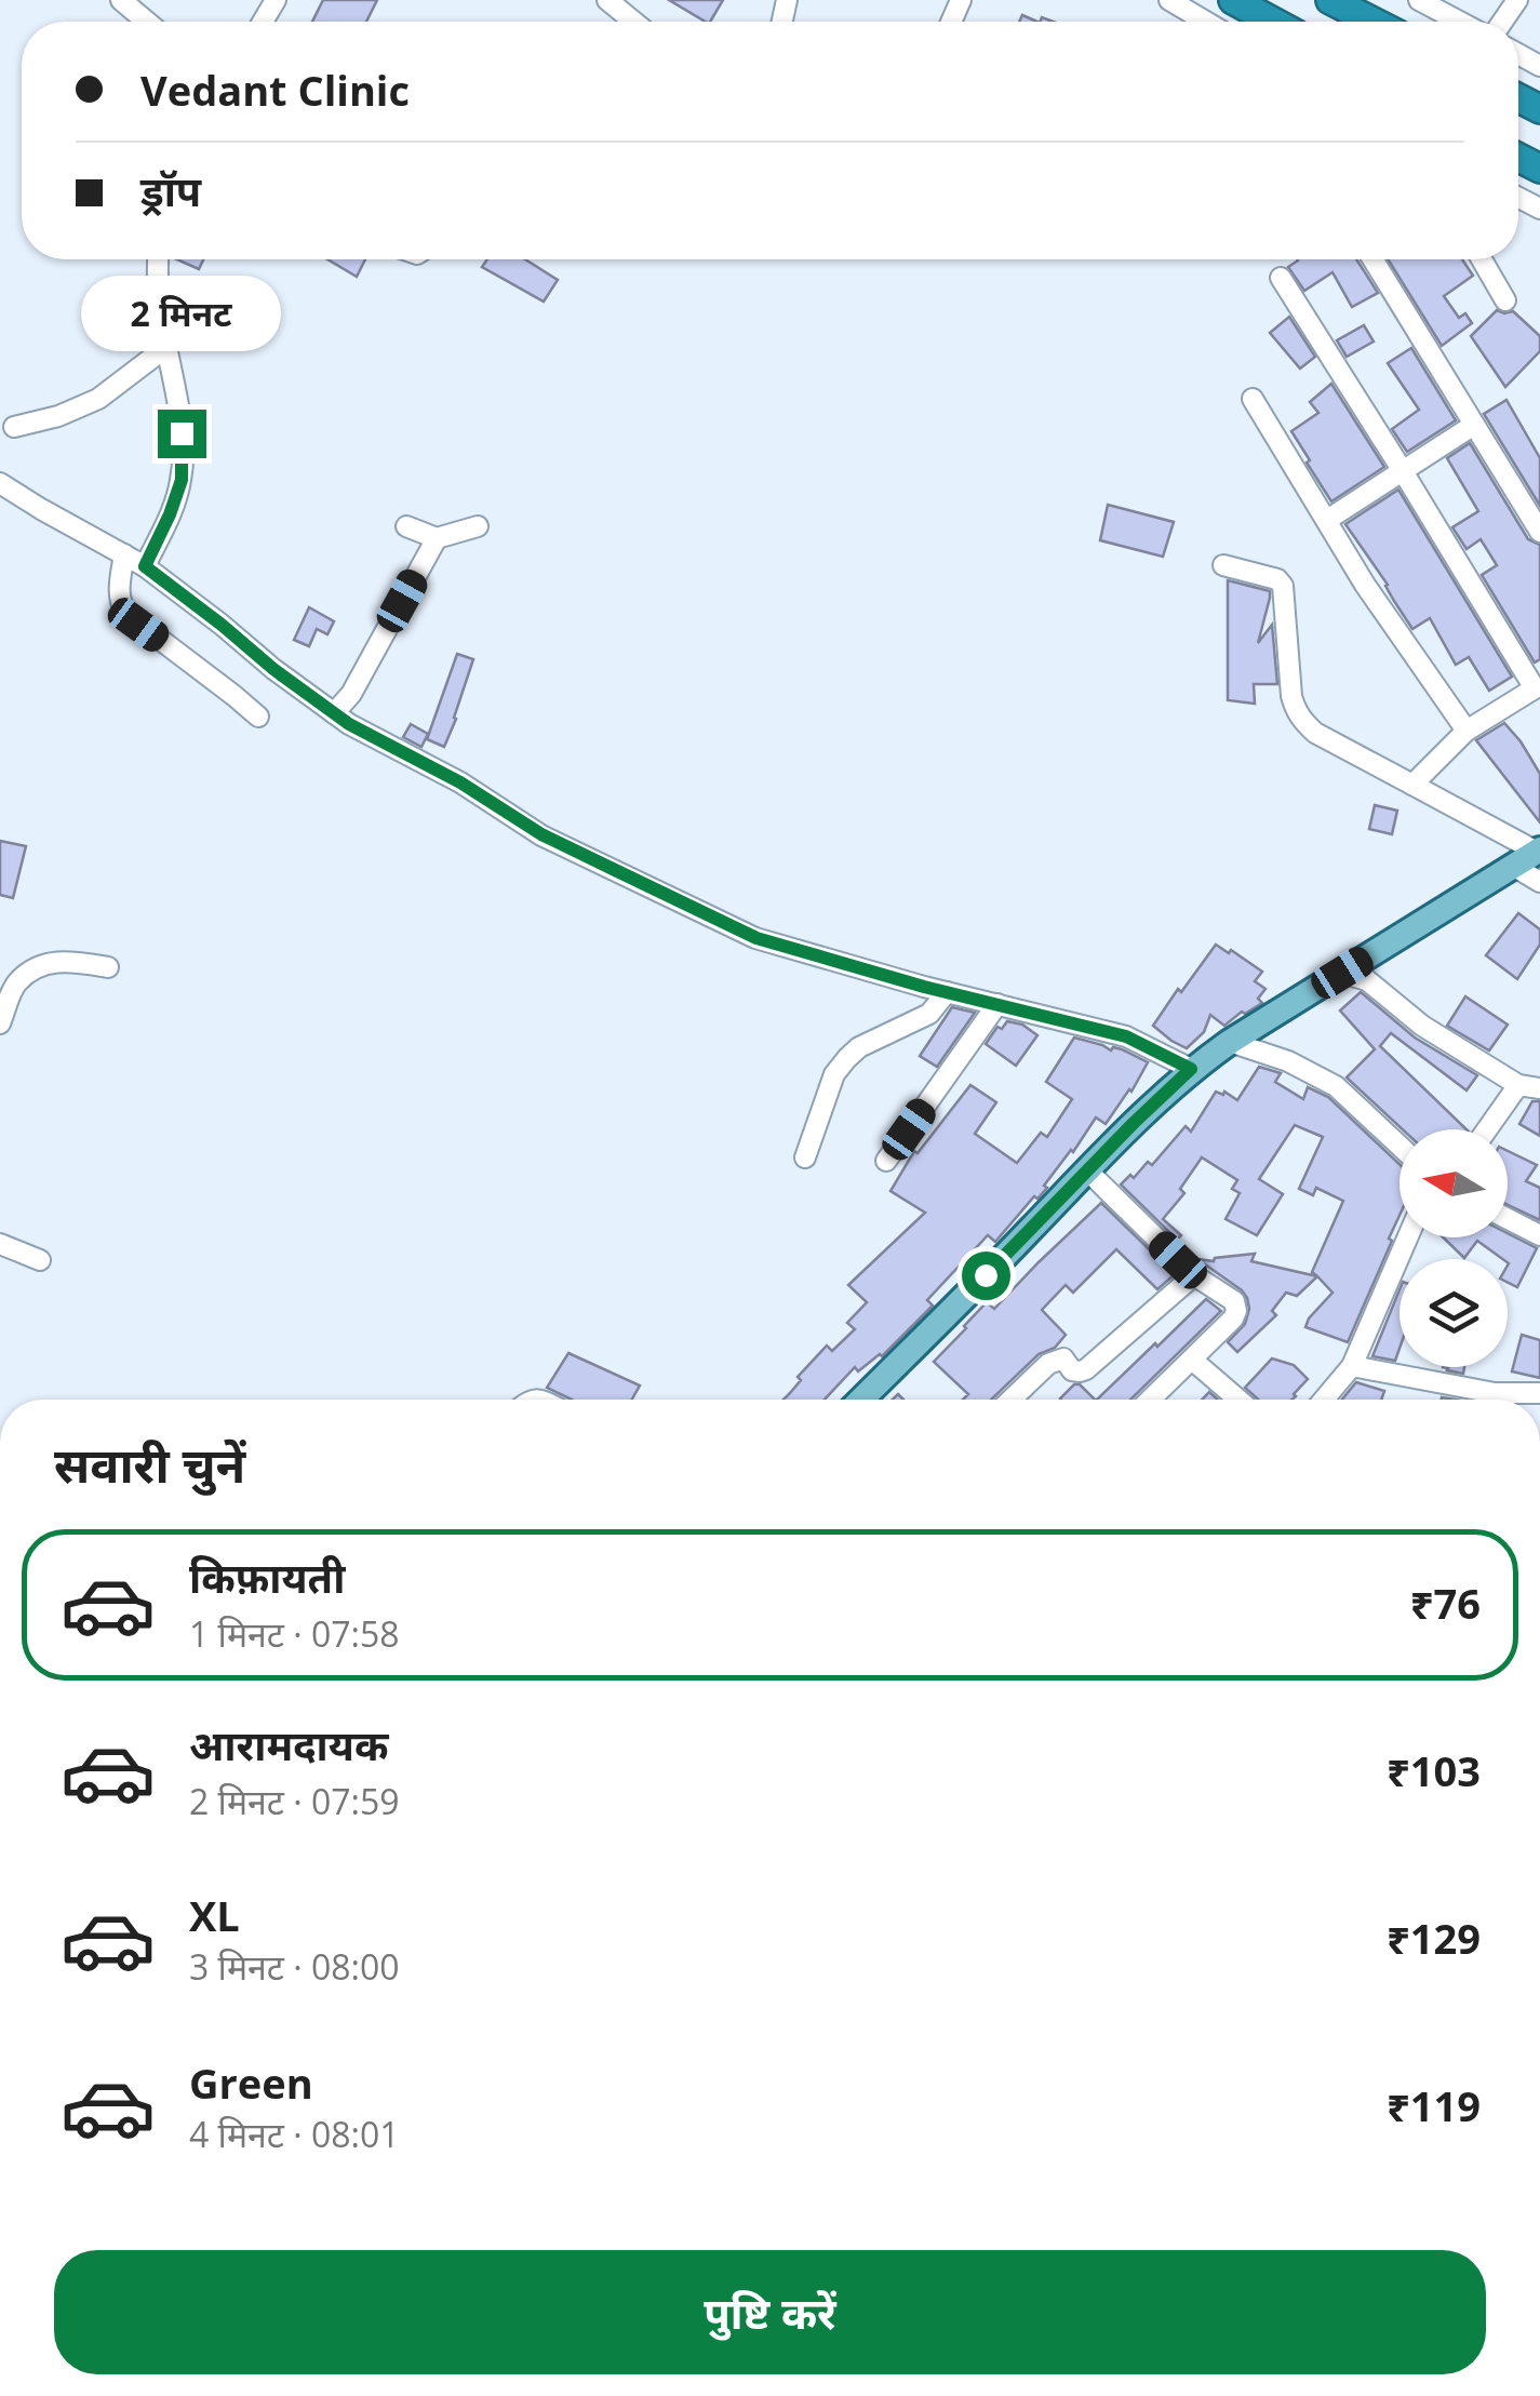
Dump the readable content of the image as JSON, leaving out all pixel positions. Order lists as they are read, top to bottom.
{
  "north": "left",
  "page": {
    "banner": ["Vedant Clinic", "ड्रॉप"],
    "bubble": "2 मिनट",
    "heading": "सवारी चुनें",
    "list": [
      {
        "name": "किफ़ायती",
        "note": "1 मिनट · 07:58",
        "value": "₹76"
      },
      {
        "name": "आरामदायक",
        "note": "2 मिनट · 07:59",
        "value": "₹103"
      },
      {
        "name": "XL",
        "note": "3 मिनट · 08:00",
        "value": "₹129"
      },
      {
        "name": "Green",
        "note": "4 मिनट · 08:01",
        "value": "₹119"
      }
    ],
    "buttons": "पुष्टि करें"
  }
}
